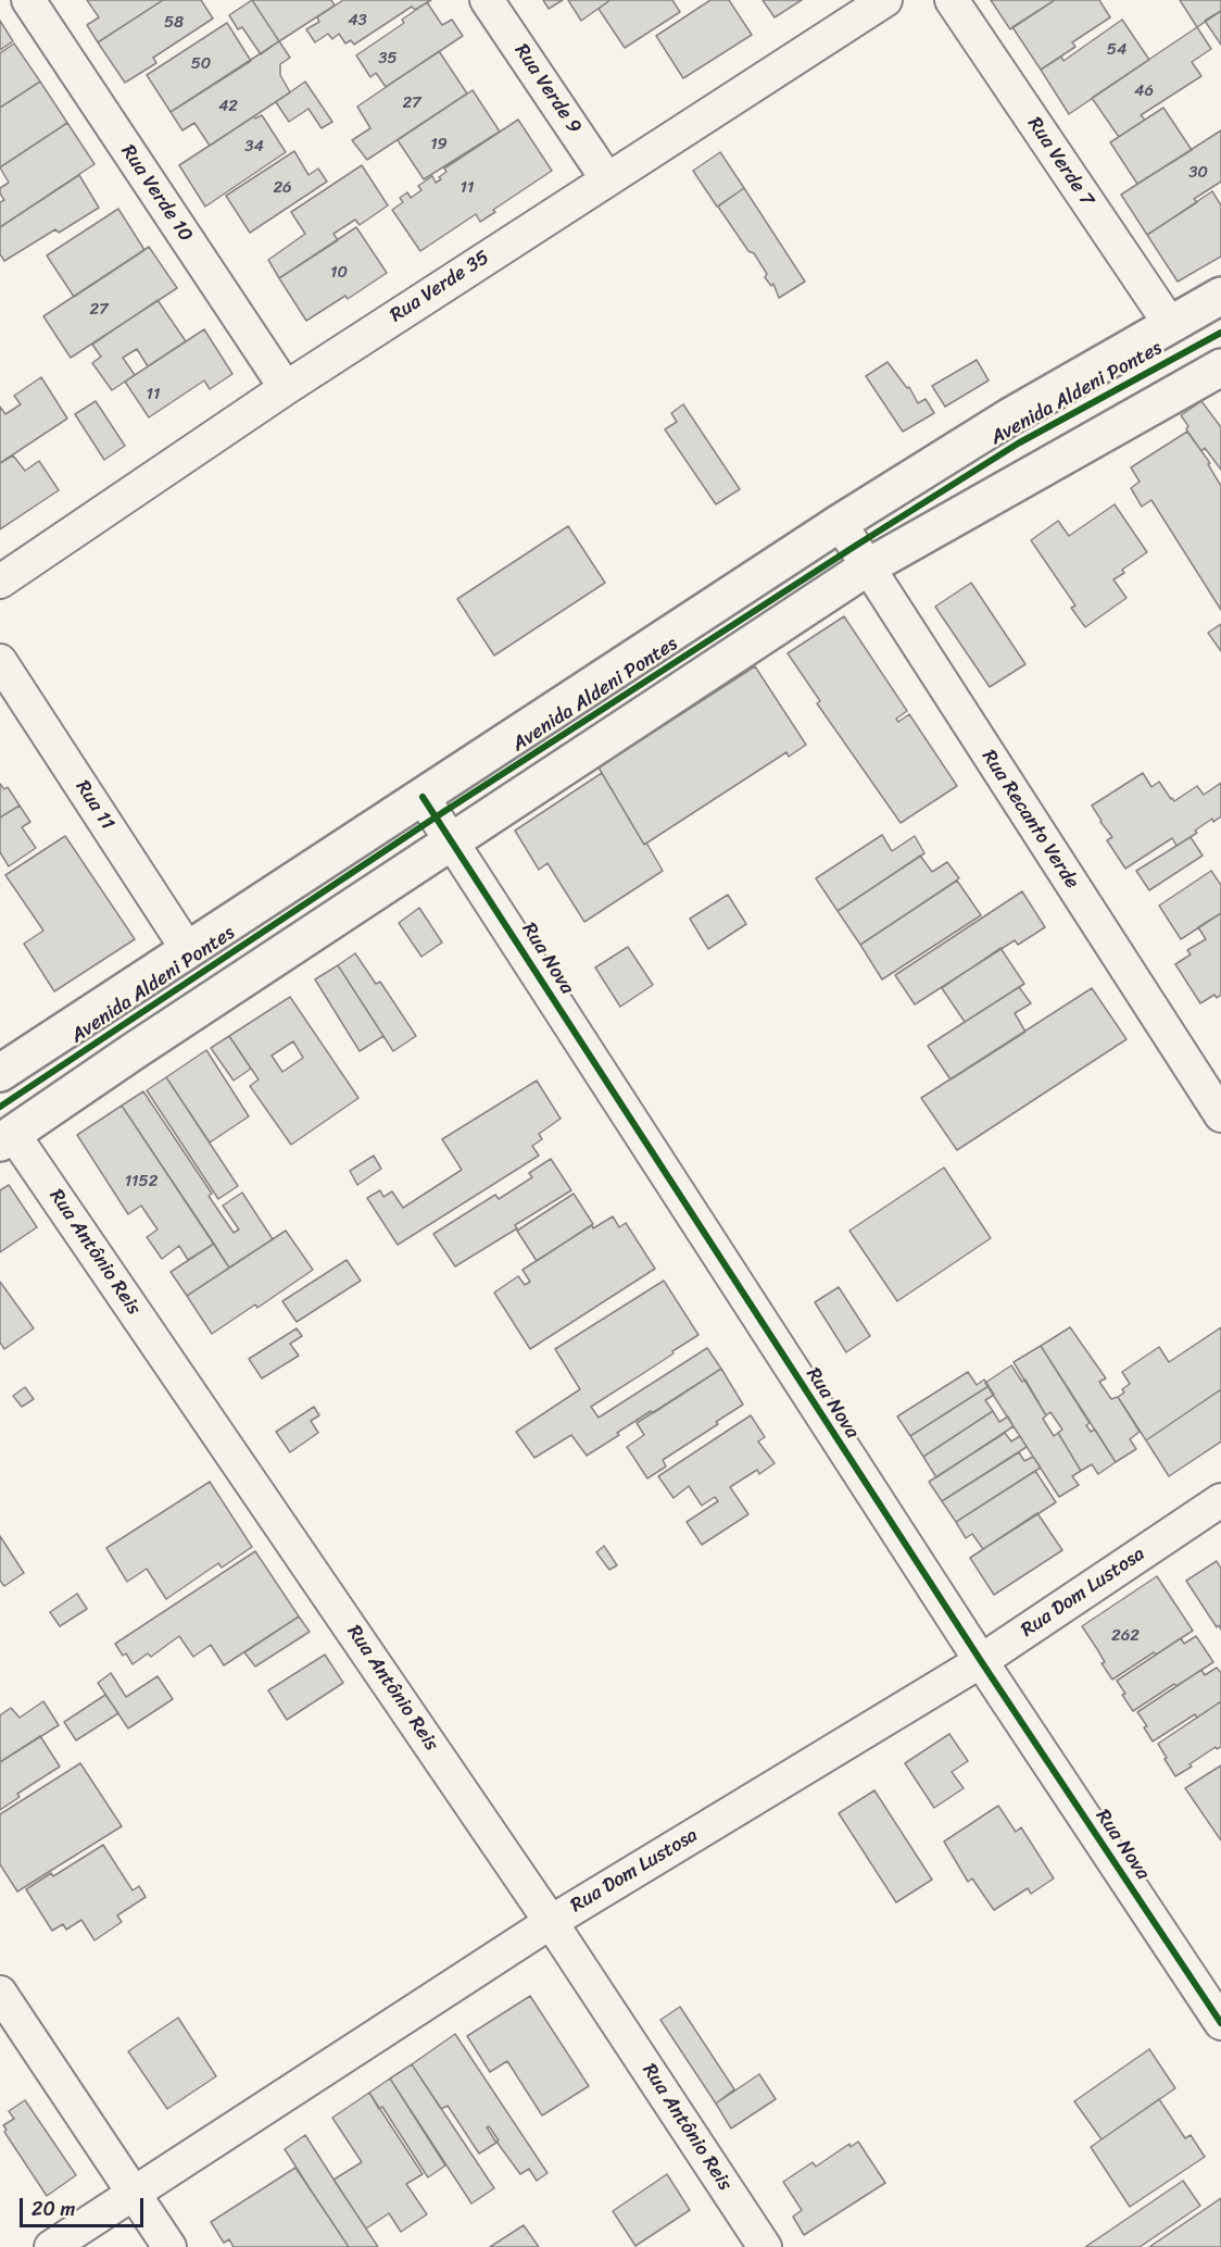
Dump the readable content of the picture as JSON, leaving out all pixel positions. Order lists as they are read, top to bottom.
{
  "streets": {
    "main road": ["Avenida Aldeni Pontes"],
    "street": [
      "Rua Verde 9",
      "Rua Verde 7",
      "Rua Verde 10",
      "Rua Verde 35",
      "Rua 11",
      "Rua Recanto Verde",
      "Rua Nova",
      "Rua Antônio Reis",
      "Rua Dom Lustosa"
    ]
  },
  "crossings": [
    ["Rua Verde 9", "Rua Verde 35"],
    ["Rua Verde 7", "Avenida Aldeni Pontes"],
    ["Rua Verde 10", "Rua Verde 35"],
    ["Avenida Aldeni Pontes", "Rua 11"],
    ["Avenida Aldeni Pontes", "Rua Recanto Verde"],
    ["Avenida Aldeni Pontes", "Rua Nova"],
    ["Rua Nova", "Rua Dom Lustosa"],
    ["Rua Antônio Reis", "Rua Dom Lustosa"]
  ],
  "house_numbers": [
    "43",
    "58",
    "54",
    "35",
    "50",
    "46",
    "27",
    "42",
    "19",
    "34",
    "30",
    "26",
    "11",
    "10",
    "27",
    "11",
    "1152",
    "262"
  ],
  "scale_bar": "20 m"
}
